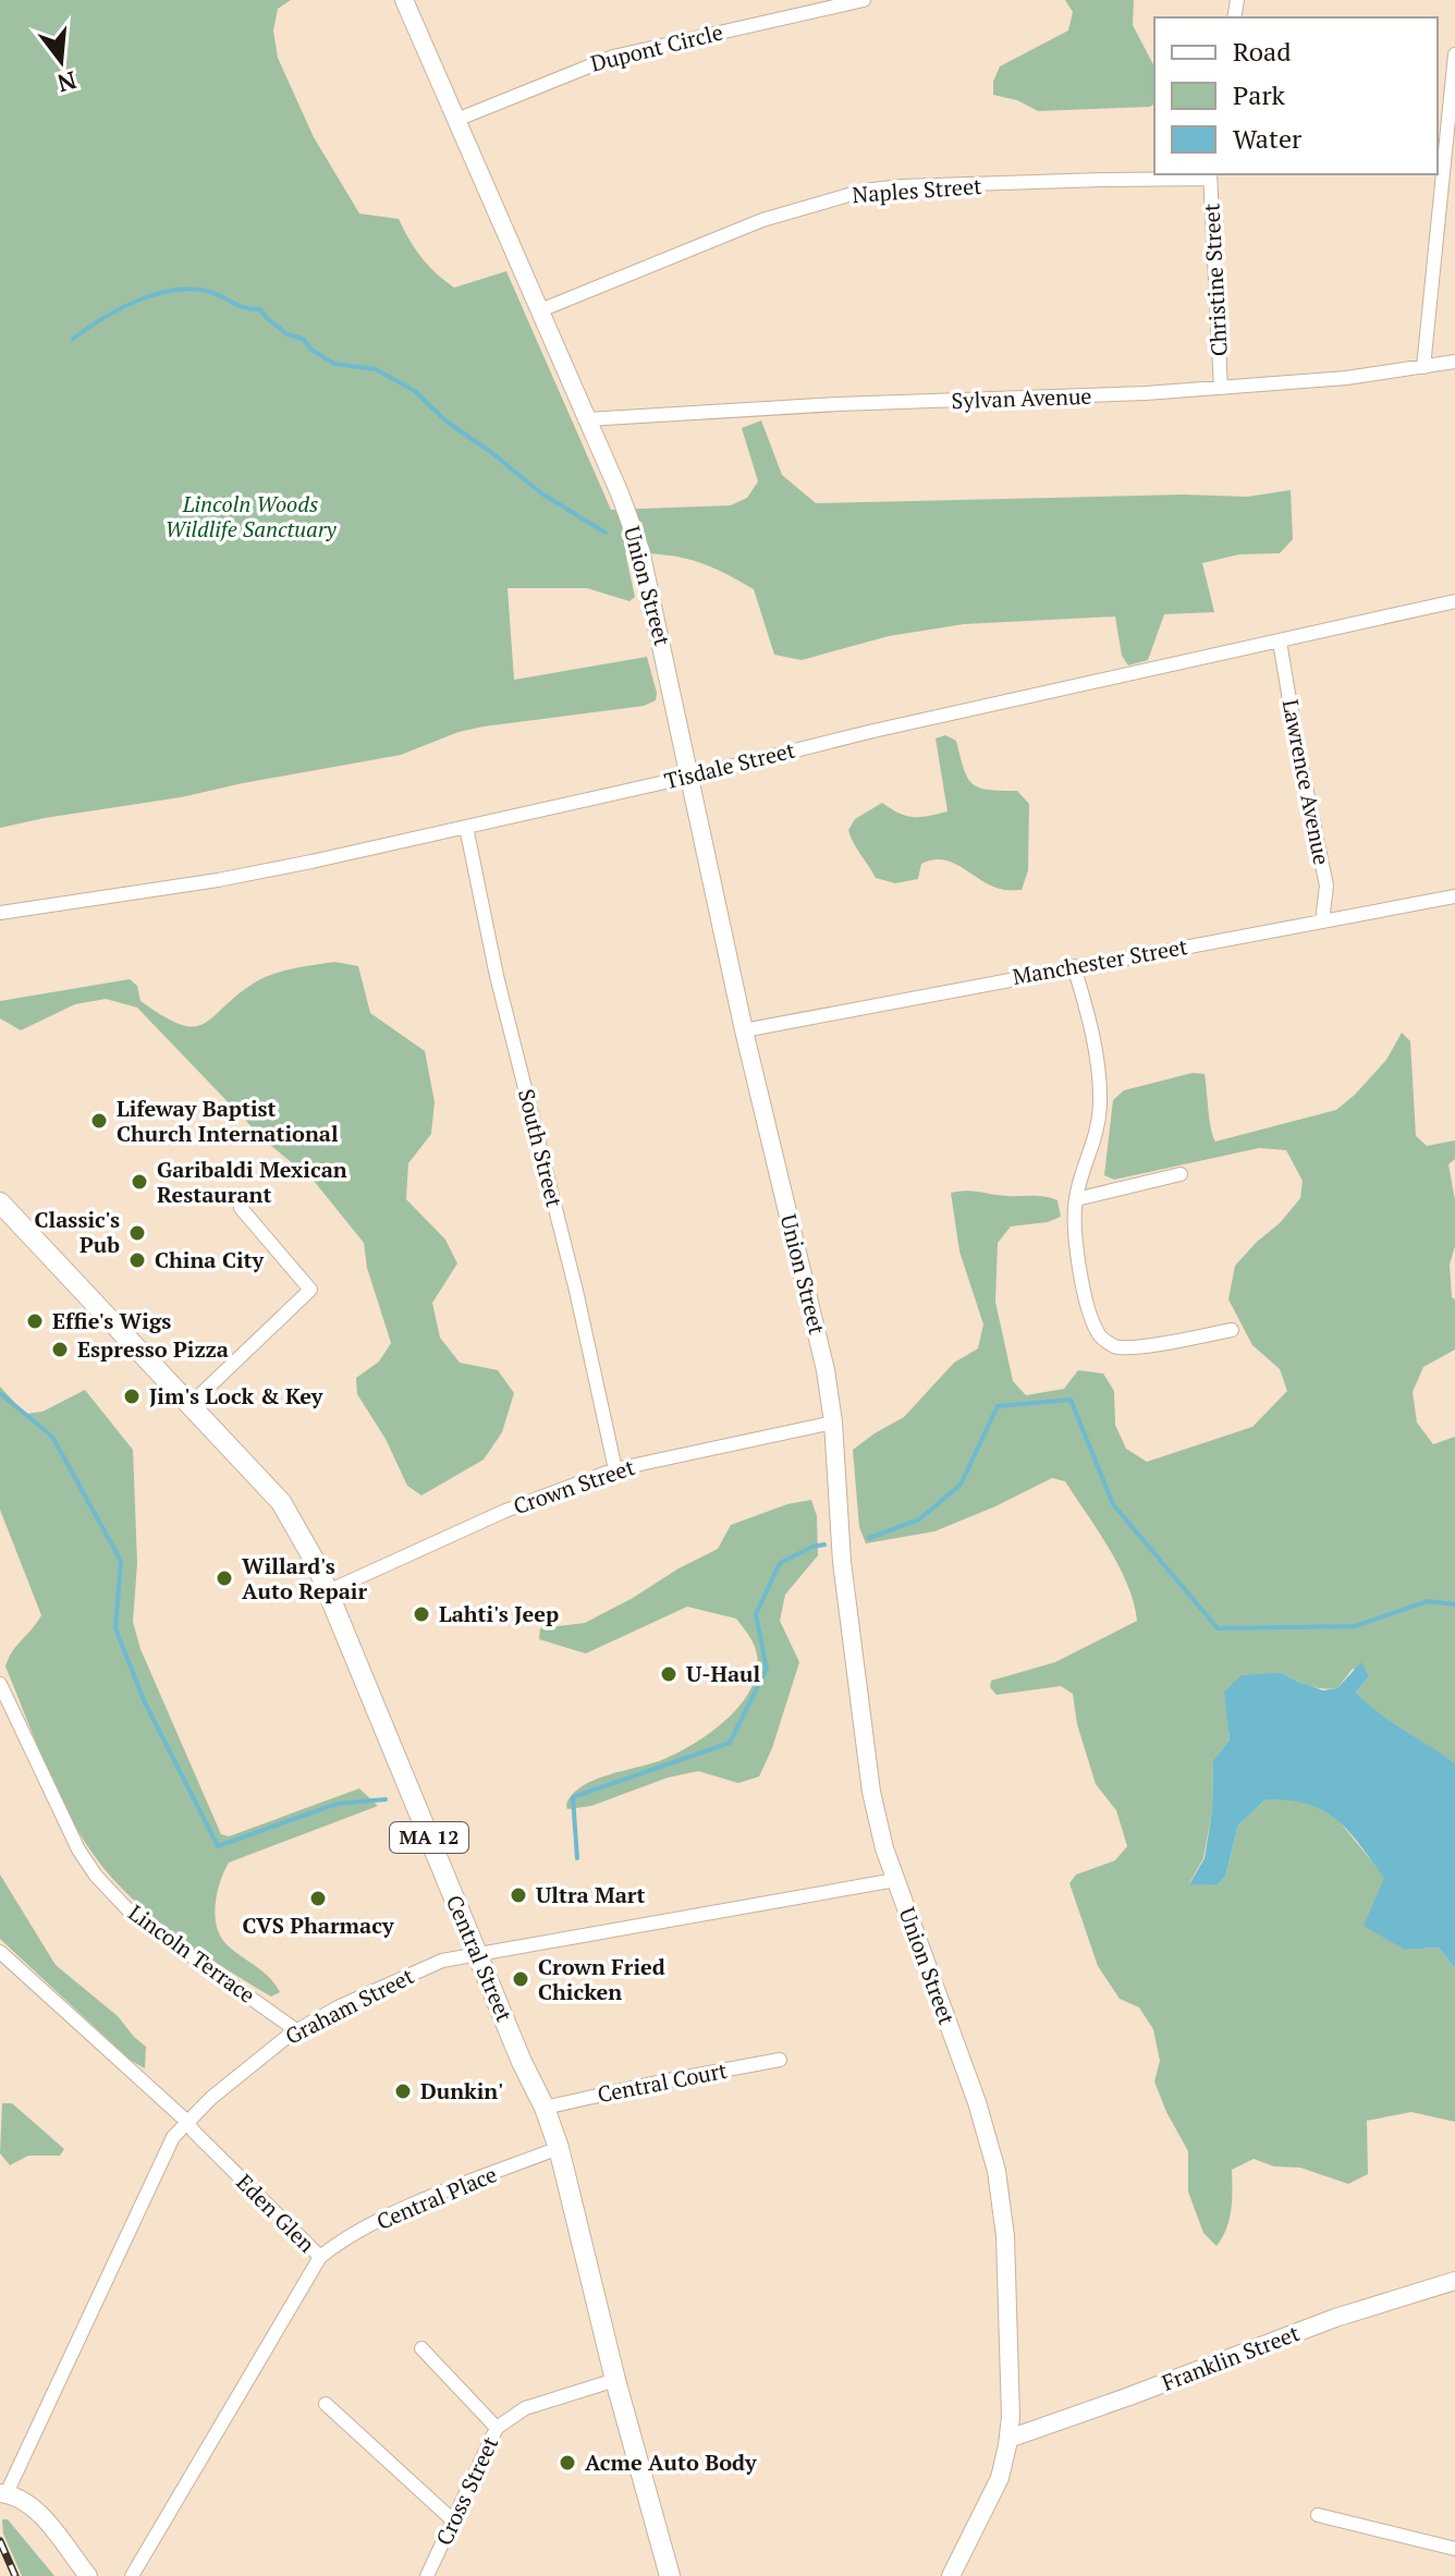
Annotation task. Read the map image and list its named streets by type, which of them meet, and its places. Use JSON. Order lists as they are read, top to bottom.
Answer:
{
  "streets": {
    "main road": [
      "Union Street",
      "MA 12",
      "Central Street",
      "Franklin Street"
    ],
    "street": [
      "Dupont Circle",
      "Naples Street",
      "Christine Street",
      "Sylvan Avenue",
      "Tisdale Street",
      "Lawrence Avenue",
      "Manchester Street",
      "South Street",
      "Crown Street",
      "Lincoln Terrace",
      "Graham Street",
      "Central Court",
      "Central Place",
      "Eden Glen",
      "Cross Street"
    ]
  },
  "crossings": [
    ["Dupont Circle", "Union Street"],
    ["Naples Street", "Christine Street"],
    ["Naples Street", "Union Street"],
    ["Christine Street", "Sylvan Avenue"],
    ["Sylvan Avenue", "Union Street"],
    ["Union Street", "Tisdale Street"],
    ["Union Street", "Manchester Street"],
    ["Union Street", "Crown Street"],
    ["Union Street", "Graham Street"],
    ["Union Street", "Franklin Street"],
    ["Tisdale Street", "Lawrence Avenue"],
    ["Tisdale Street", "South Street"],
    ["Lawrence Avenue", "Manchester Street"],
    ["South Street", "Crown Street"],
    ["Crown Street", "Central Street"],
    ["Lincoln Terrace", "Graham Street"],
    ["Central Street", "Graham Street"],
    ["Central Street", "Central Court"],
    ["Central Street", "Central Place"],
    ["Central Street", "Cross Street"],
    ["Graham Street", "Eden Glen"],
    ["Central Place", "Eden Glen"]
  ],
  "parks": ["Lincoln Woods Wildlife Sanctuary"],
  "places": [
    "Lifeway Baptist Church International",
    "Garibaldi Mexican Restaurant",
    "Classic's Pub",
    "China City",
    "Effie's Wigs",
    "Espresso Pizza",
    "Jim's Lock & Key",
    "Willard's Auto Repair",
    "Lahti's Jeep",
    "U-Haul",
    "Ultra Mart",
    "CVS Pharmacy",
    "Crown Fried Chicken",
    "Dunkin'",
    "Acme Auto Body"
  ],
  "legend": ["Road", "Park", "Water"],
  "north": "bottom"
}
